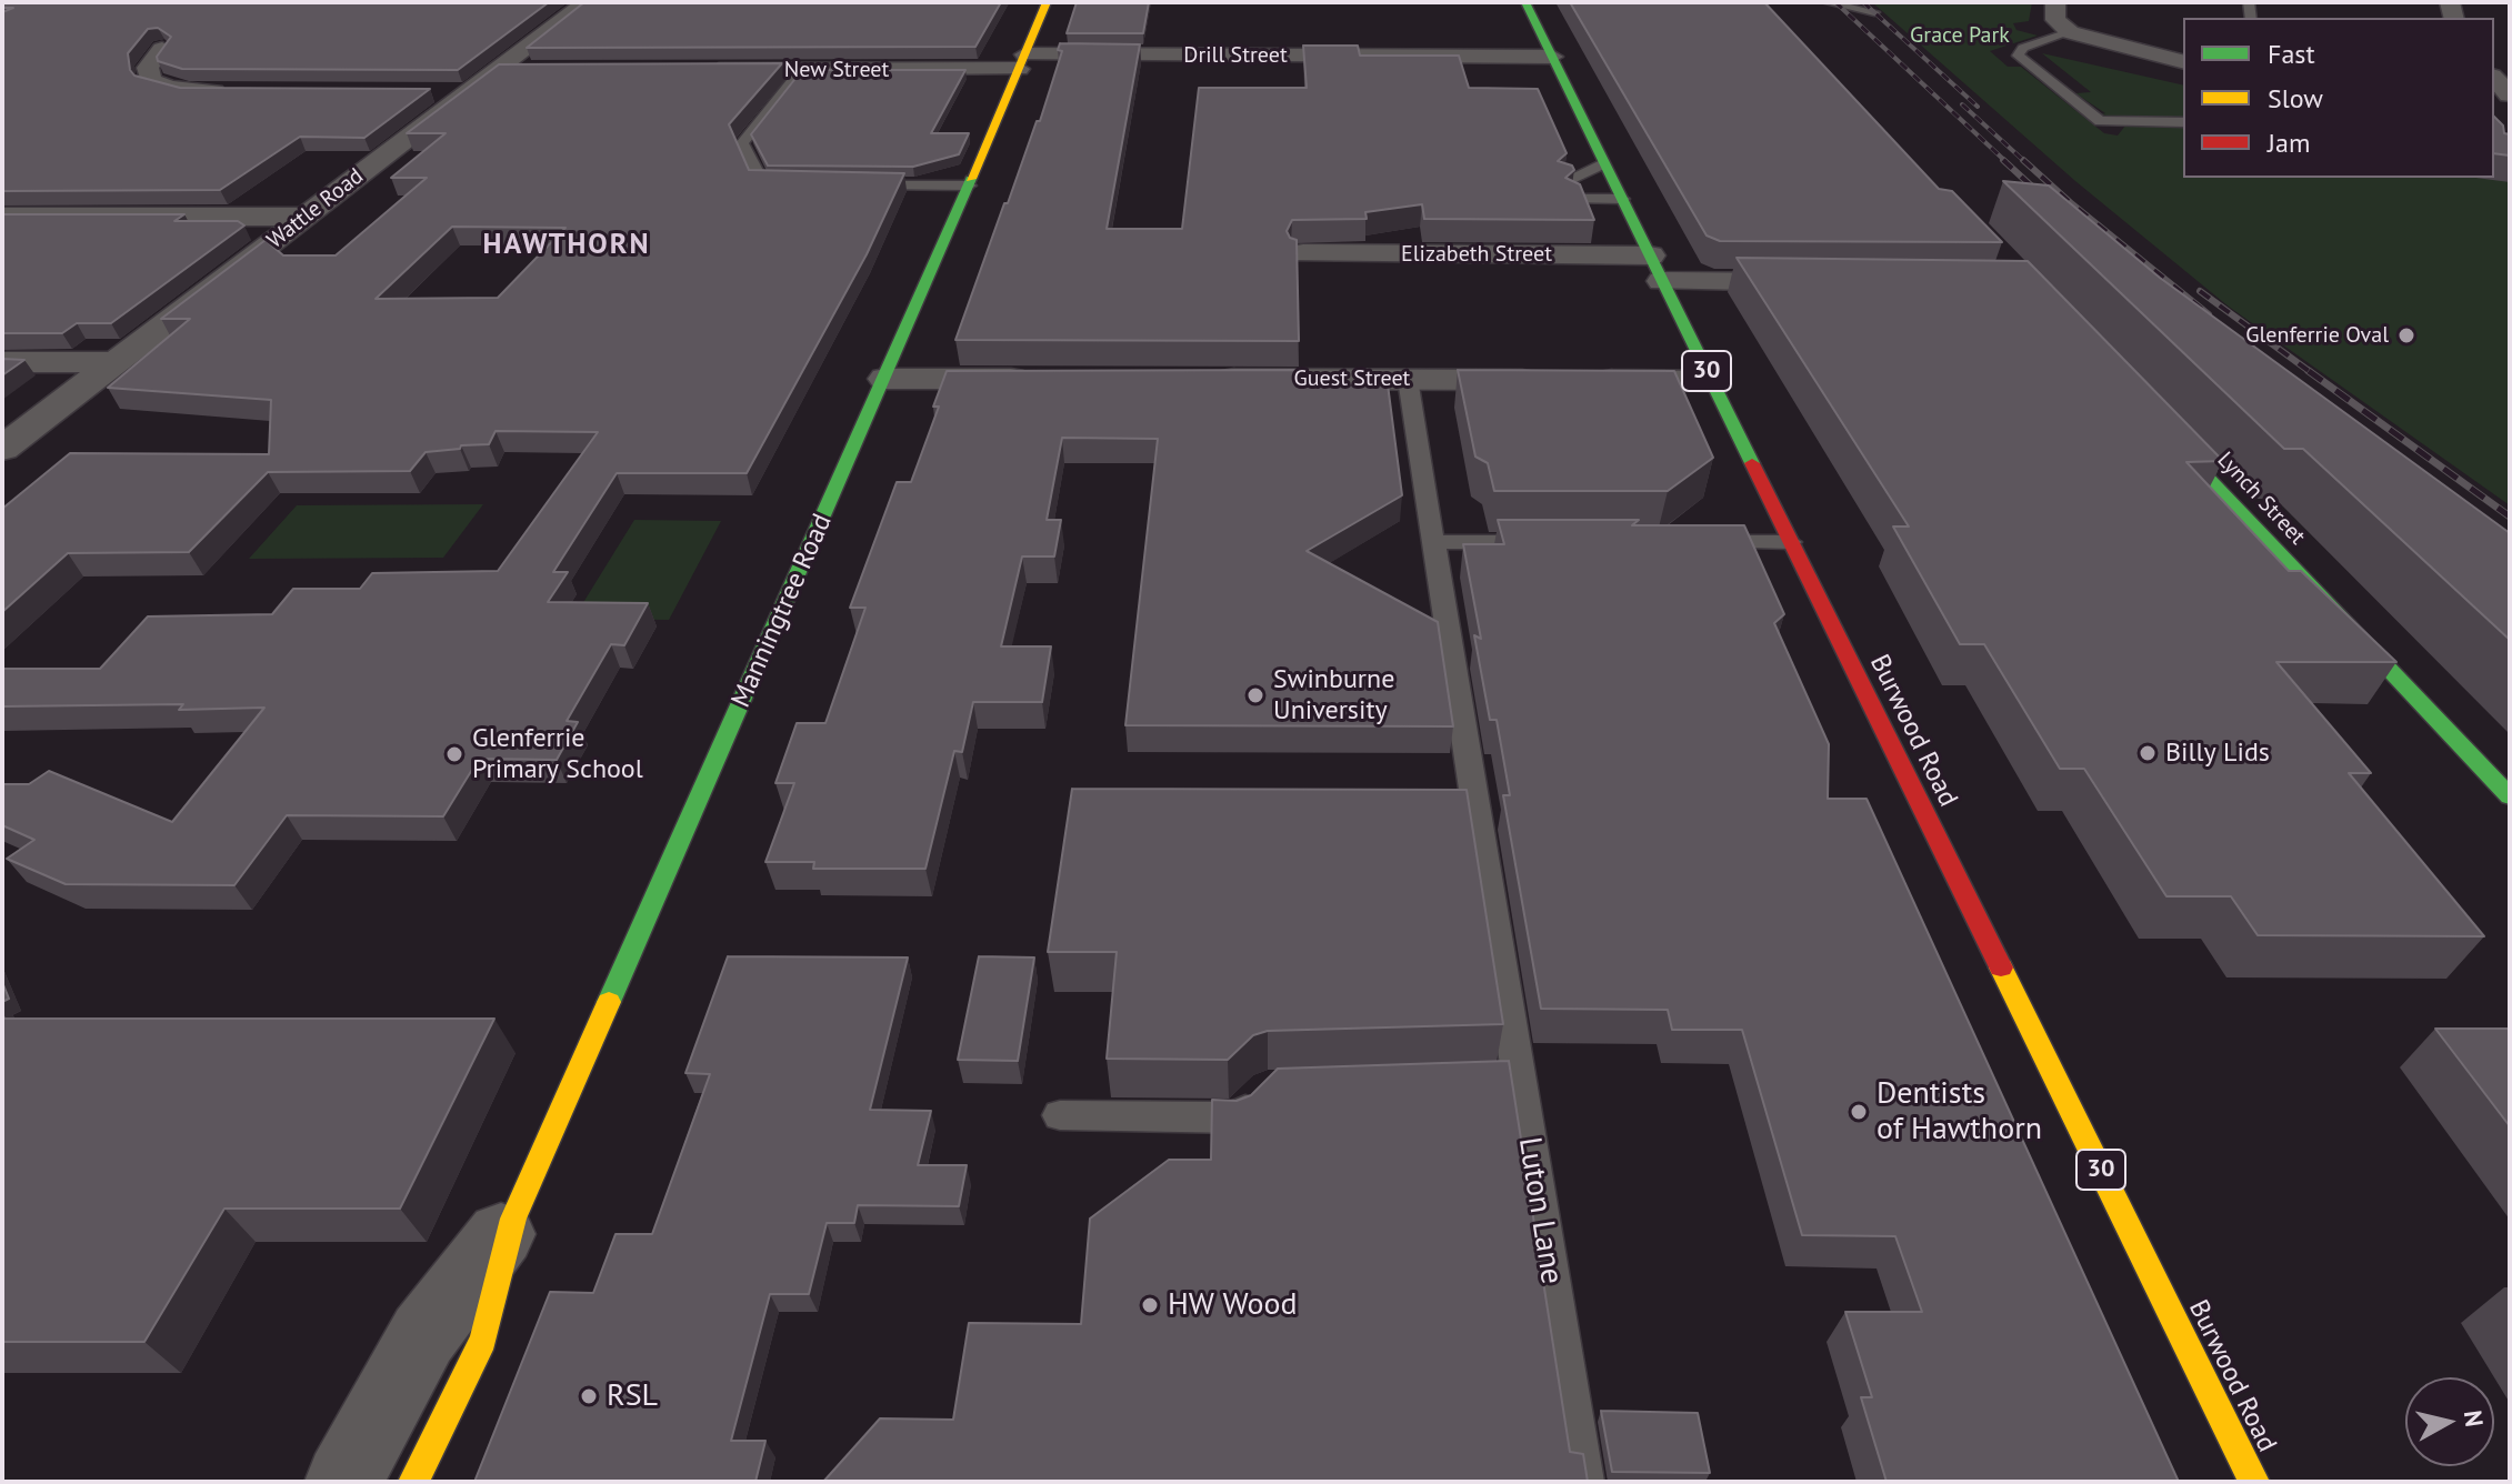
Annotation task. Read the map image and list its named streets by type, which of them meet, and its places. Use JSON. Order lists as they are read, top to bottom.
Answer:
{
  "streets": {
    "street": [
      "Drill Street",
      "New Street",
      "Wattle Road",
      "Elizabeth Street",
      "30",
      "Guest Street",
      "Lynch Street",
      "Manningtree Road",
      "Burwood Road"
    ],
    "lane": ["Luton Lane"]
  },
  "crossings": [
    ["Drill Street", "New Street"],
    ["Drill Street", "Manningtree Road"],
    ["Drill Street", "Burwood Road"],
    ["New Street", "Manningtree Road"],
    ["Elizabeth Street", "Burwood Road"],
    ["Guest Street", "Luton Lane"]
  ],
  "districts": ["HAWTHORN"],
  "parks": ["Grace Park"],
  "places": [
    "Glenferrie Oval",
    "Swinburne University",
    "Billy Lids",
    "Glenferrie Primary School",
    "Dentists of Hawthorn",
    "HW Wood",
    "RSL"
  ],
  "legend": ["Fast", "Slow", "Jam"],
  "north": "right"
}
